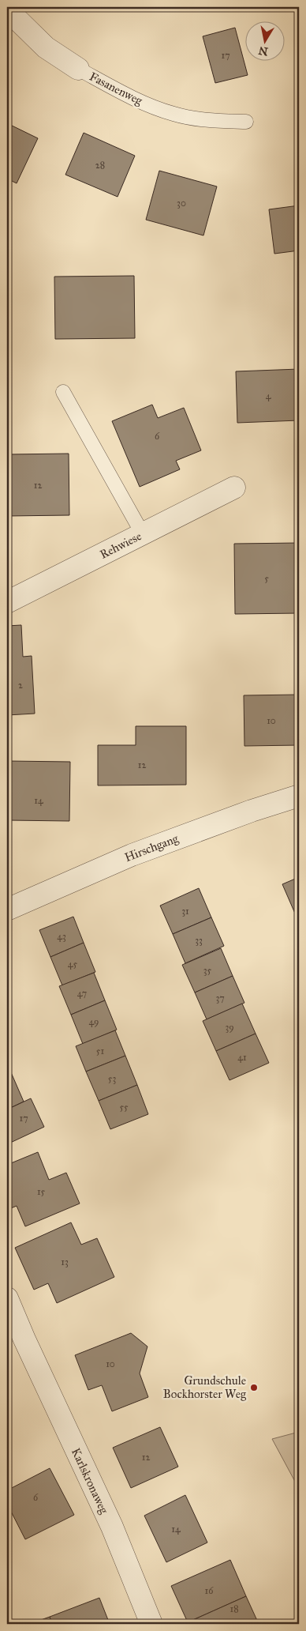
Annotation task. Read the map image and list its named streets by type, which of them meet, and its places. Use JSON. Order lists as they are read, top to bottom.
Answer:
{
  "streets": {
    "street": [
      "Fasanenweg",
      "Rehwiese",
      "Hirschgang",
      "Karlskronaweg"
    ]
  },
  "places": ["Grundschule Bockhorster Weg"],
  "house_numbers": [
    "17",
    "28",
    "30",
    "4",
    "6",
    "12",
    "5",
    "2",
    "10",
    "12",
    "14",
    "31",
    "43",
    "33",
    "45",
    "35",
    "47",
    "37",
    "49",
    "39",
    "51",
    "41",
    "53",
    "55",
    "17",
    "15",
    "13",
    "10",
    "12",
    "6",
    "14",
    "16",
    "18"
  ],
  "north": "bottom"
}
